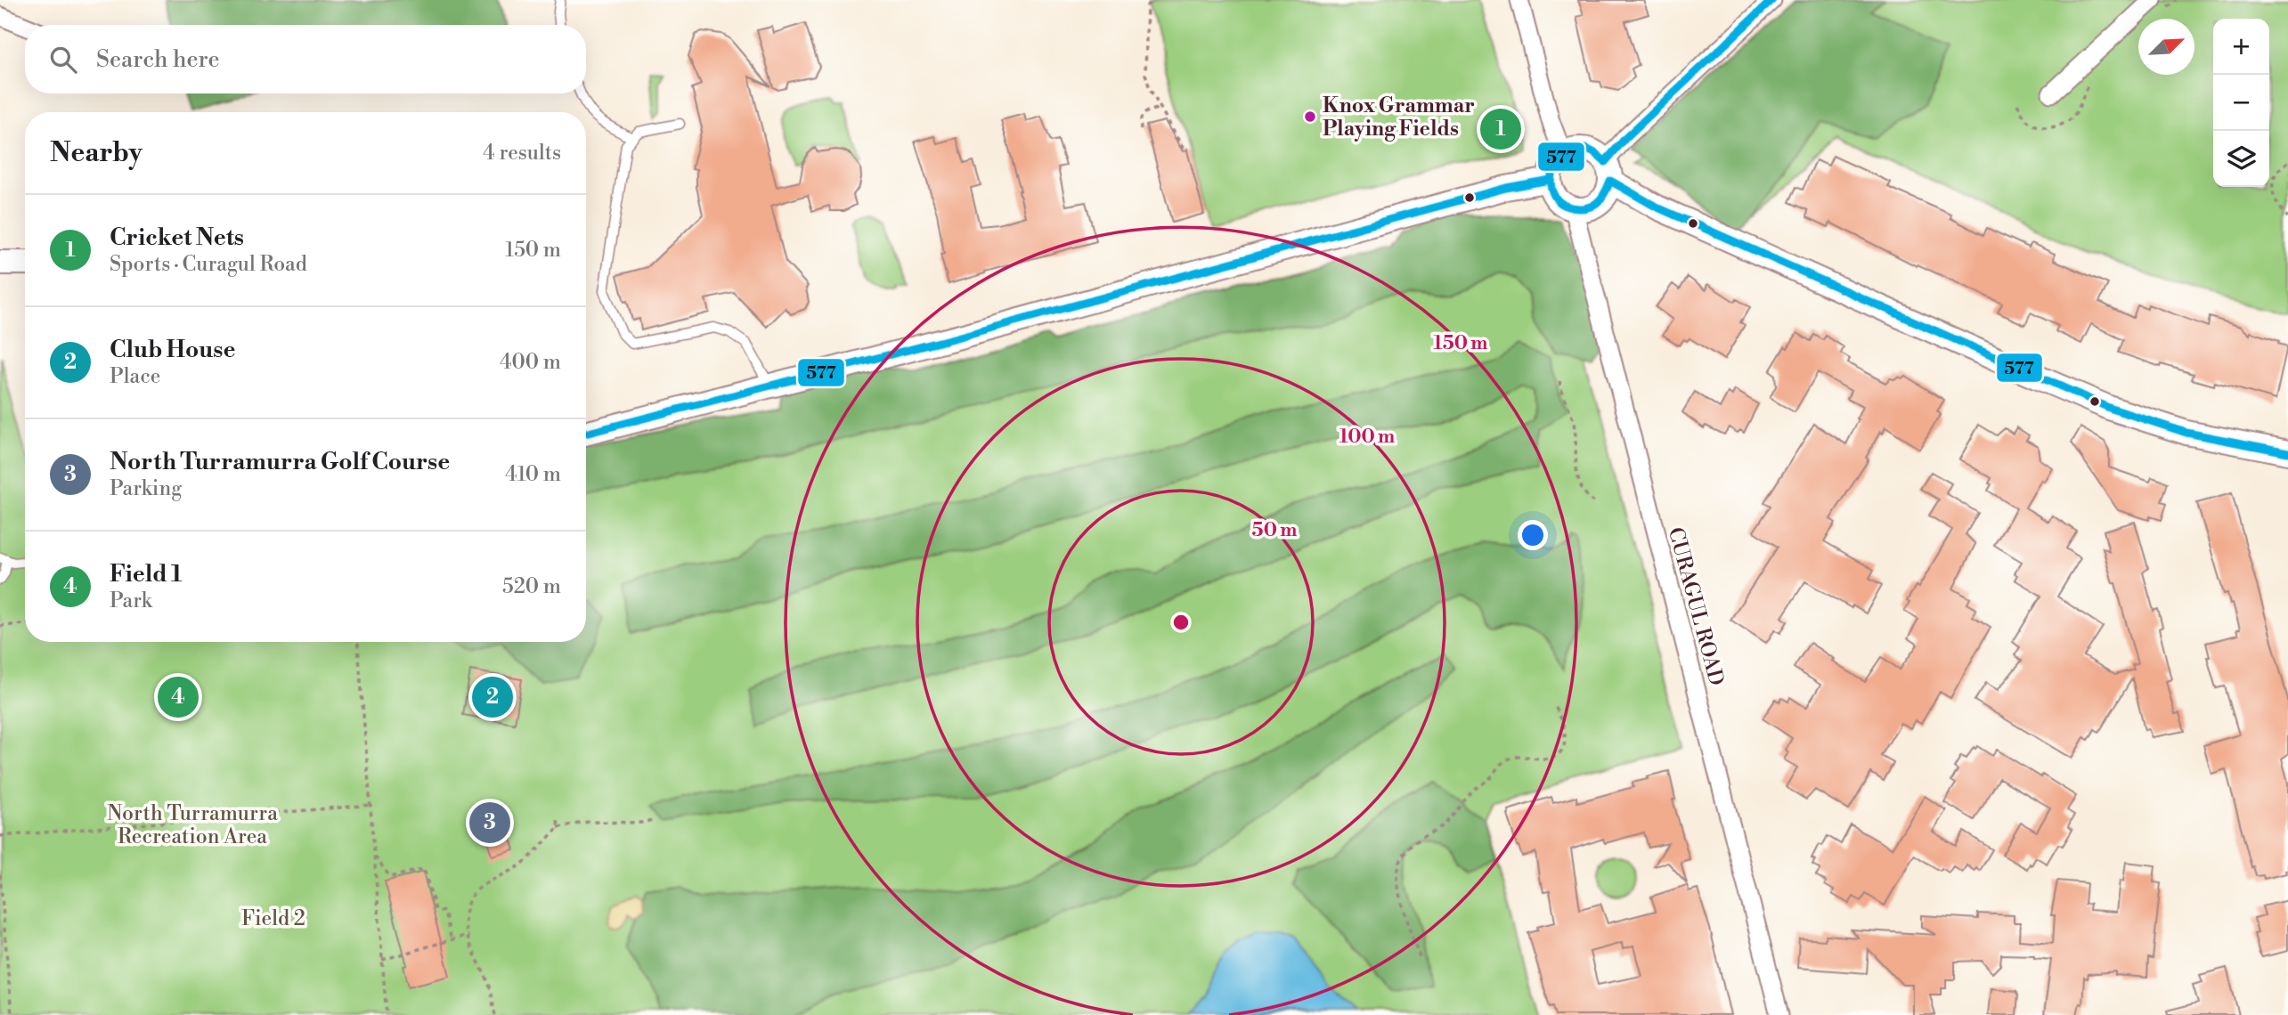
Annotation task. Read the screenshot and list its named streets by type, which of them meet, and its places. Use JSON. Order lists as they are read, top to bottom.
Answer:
{
  "streets": {
    "street": ["CURAGUL ROAD"]
  },
  "parks": ["North Turramurra Recreation Area", "Field 2"],
  "places": ["Knox Grammar Playing Fields"],
  "lines": ["transit line 577"],
  "north": "top right",
  "page": {
    "map_buttons": ["+", "−"],
    "search": "Search here",
    "pins": [
      "1",
      "2",
      "4",
      "3"
    ],
    "heading": ["Nearby", "4 results"],
    "list": [
      {
        "mark": "1",
        "name": "Cricket Nets",
        "note": "Sports · Curagul Road",
        "value": "150 m"
      },
      {
        "mark": "2",
        "name": "Club House",
        "note": "Place",
        "value": "400 m"
      },
      {
        "mark": "3",
        "name": "North Turramurra Golf Course",
        "note": "Parking",
        "value": "410 m"
      },
      {
        "mark": "4",
        "name": "Field 1",
        "note": "Park",
        "value": "520 m"
      }
    ]
  },
  "rings": ["150 m", "100 m", "50 m"]
}
